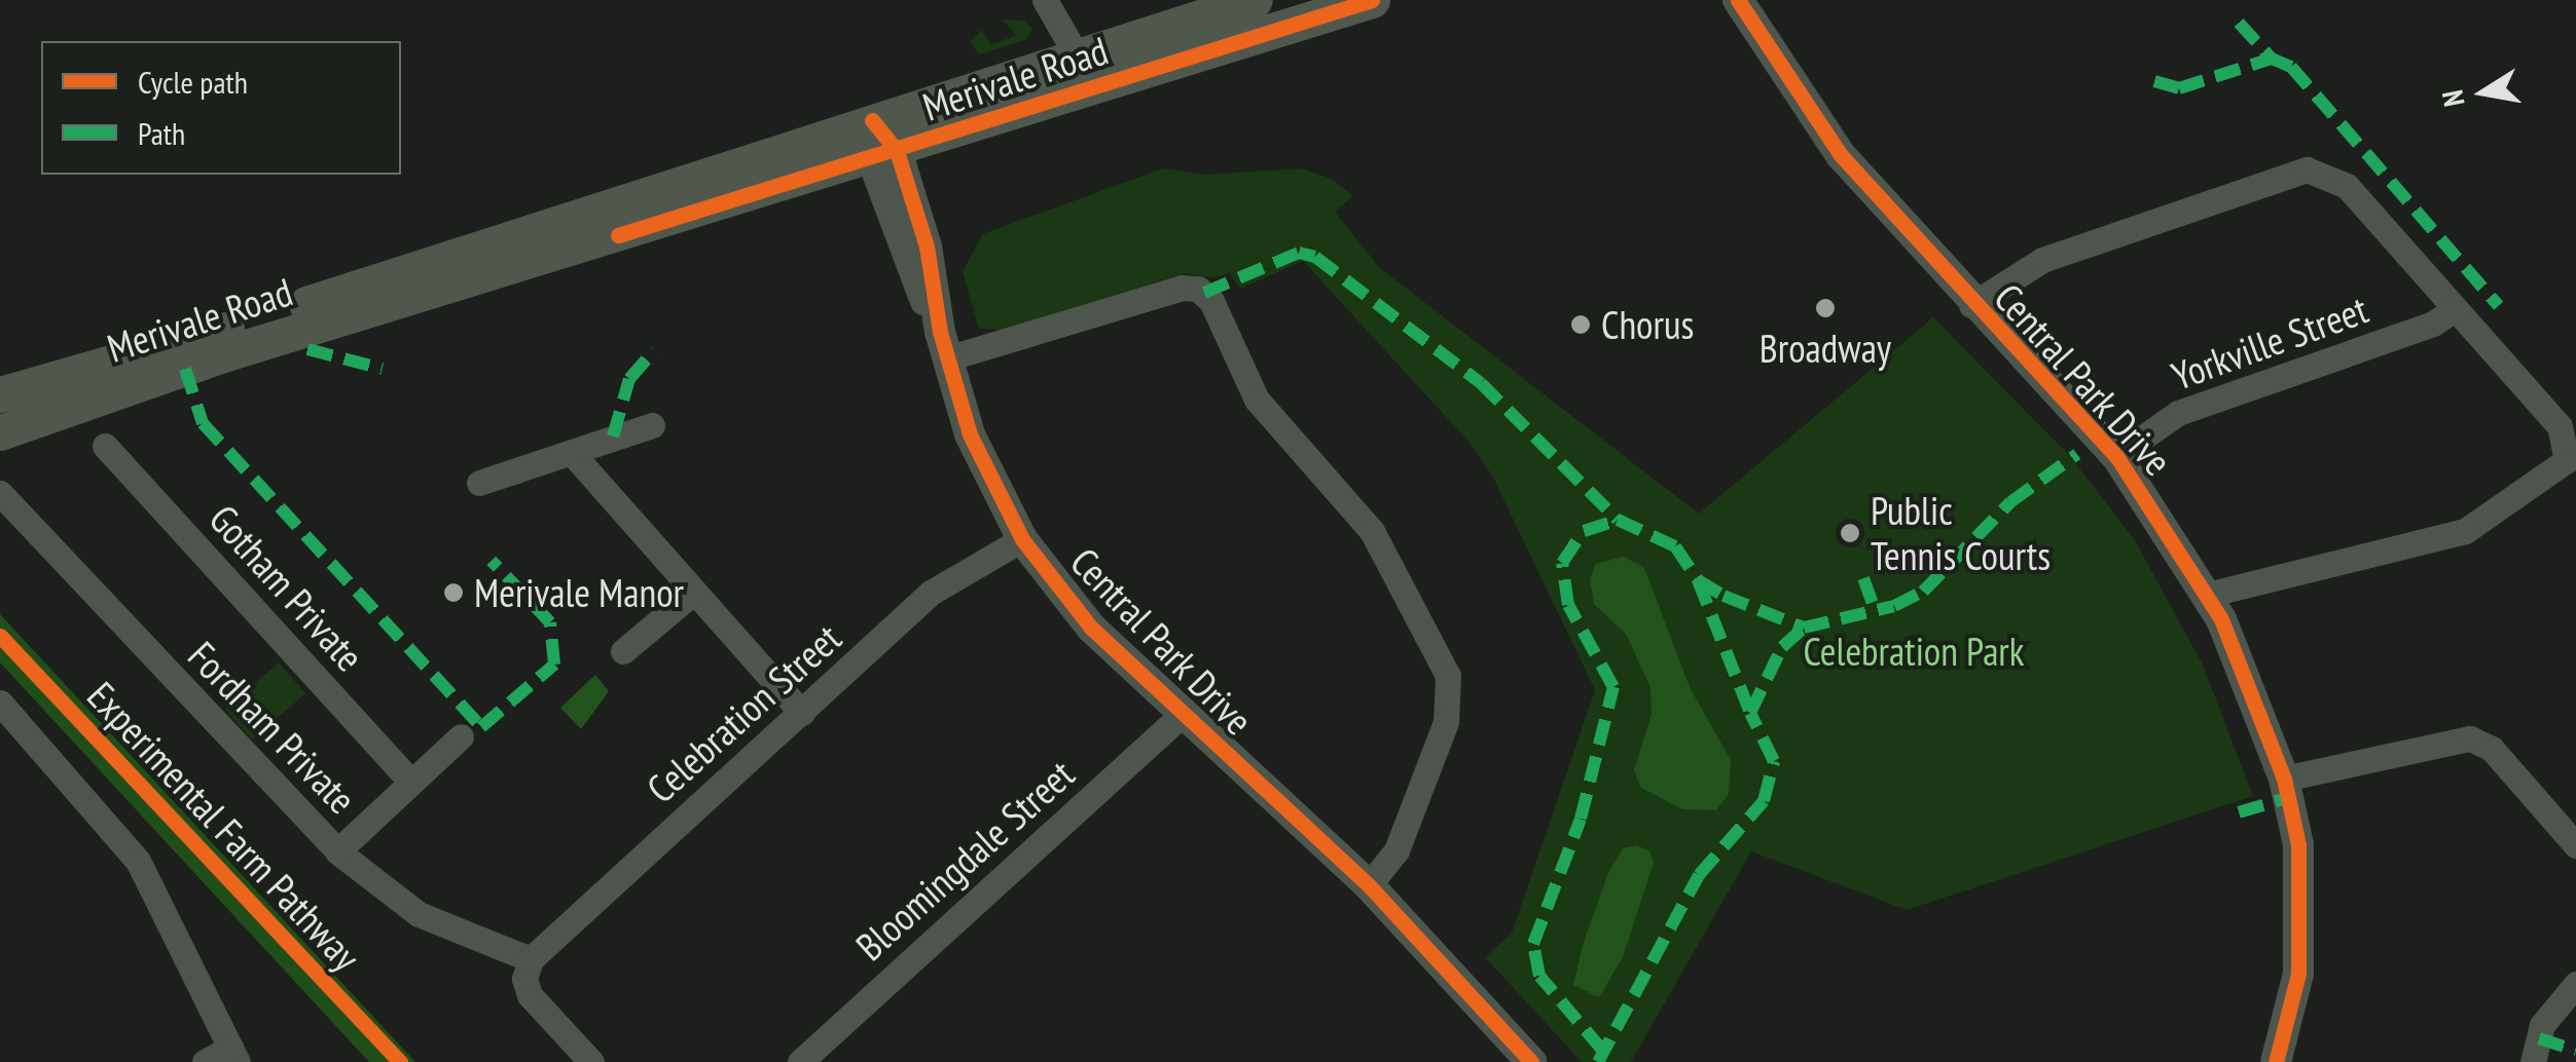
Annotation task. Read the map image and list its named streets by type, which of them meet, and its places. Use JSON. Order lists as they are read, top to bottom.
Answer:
{
  "streets": {
    "main road": ["Merivale Road"],
    "street": [
      "Yorkville Street",
      "Central Park Drive",
      "Gotham Private",
      "Celebration Street",
      "Fordham Private",
      "Bloomingdale Street"
    ],
    "cycle path": ["Experimental Farm Pathway"]
  },
  "crossings": [
    ["Merivale Road", "Central Park Drive"],
    ["Yorkville Street", "Central Park Drive"],
    ["Central Park Drive", "Celebration Street"],
    ["Central Park Drive", "Bloomingdale Street"],
    ["Celebration Street", "Fordham Private"]
  ],
  "parks": ["Celebration Park"],
  "places": [
    "Broadway",
    "Chorus",
    "Public Tennis Courts",
    "Merivale Manor"
  ],
  "legend": ["Cycle path", "Path"],
  "north": "left"
}
